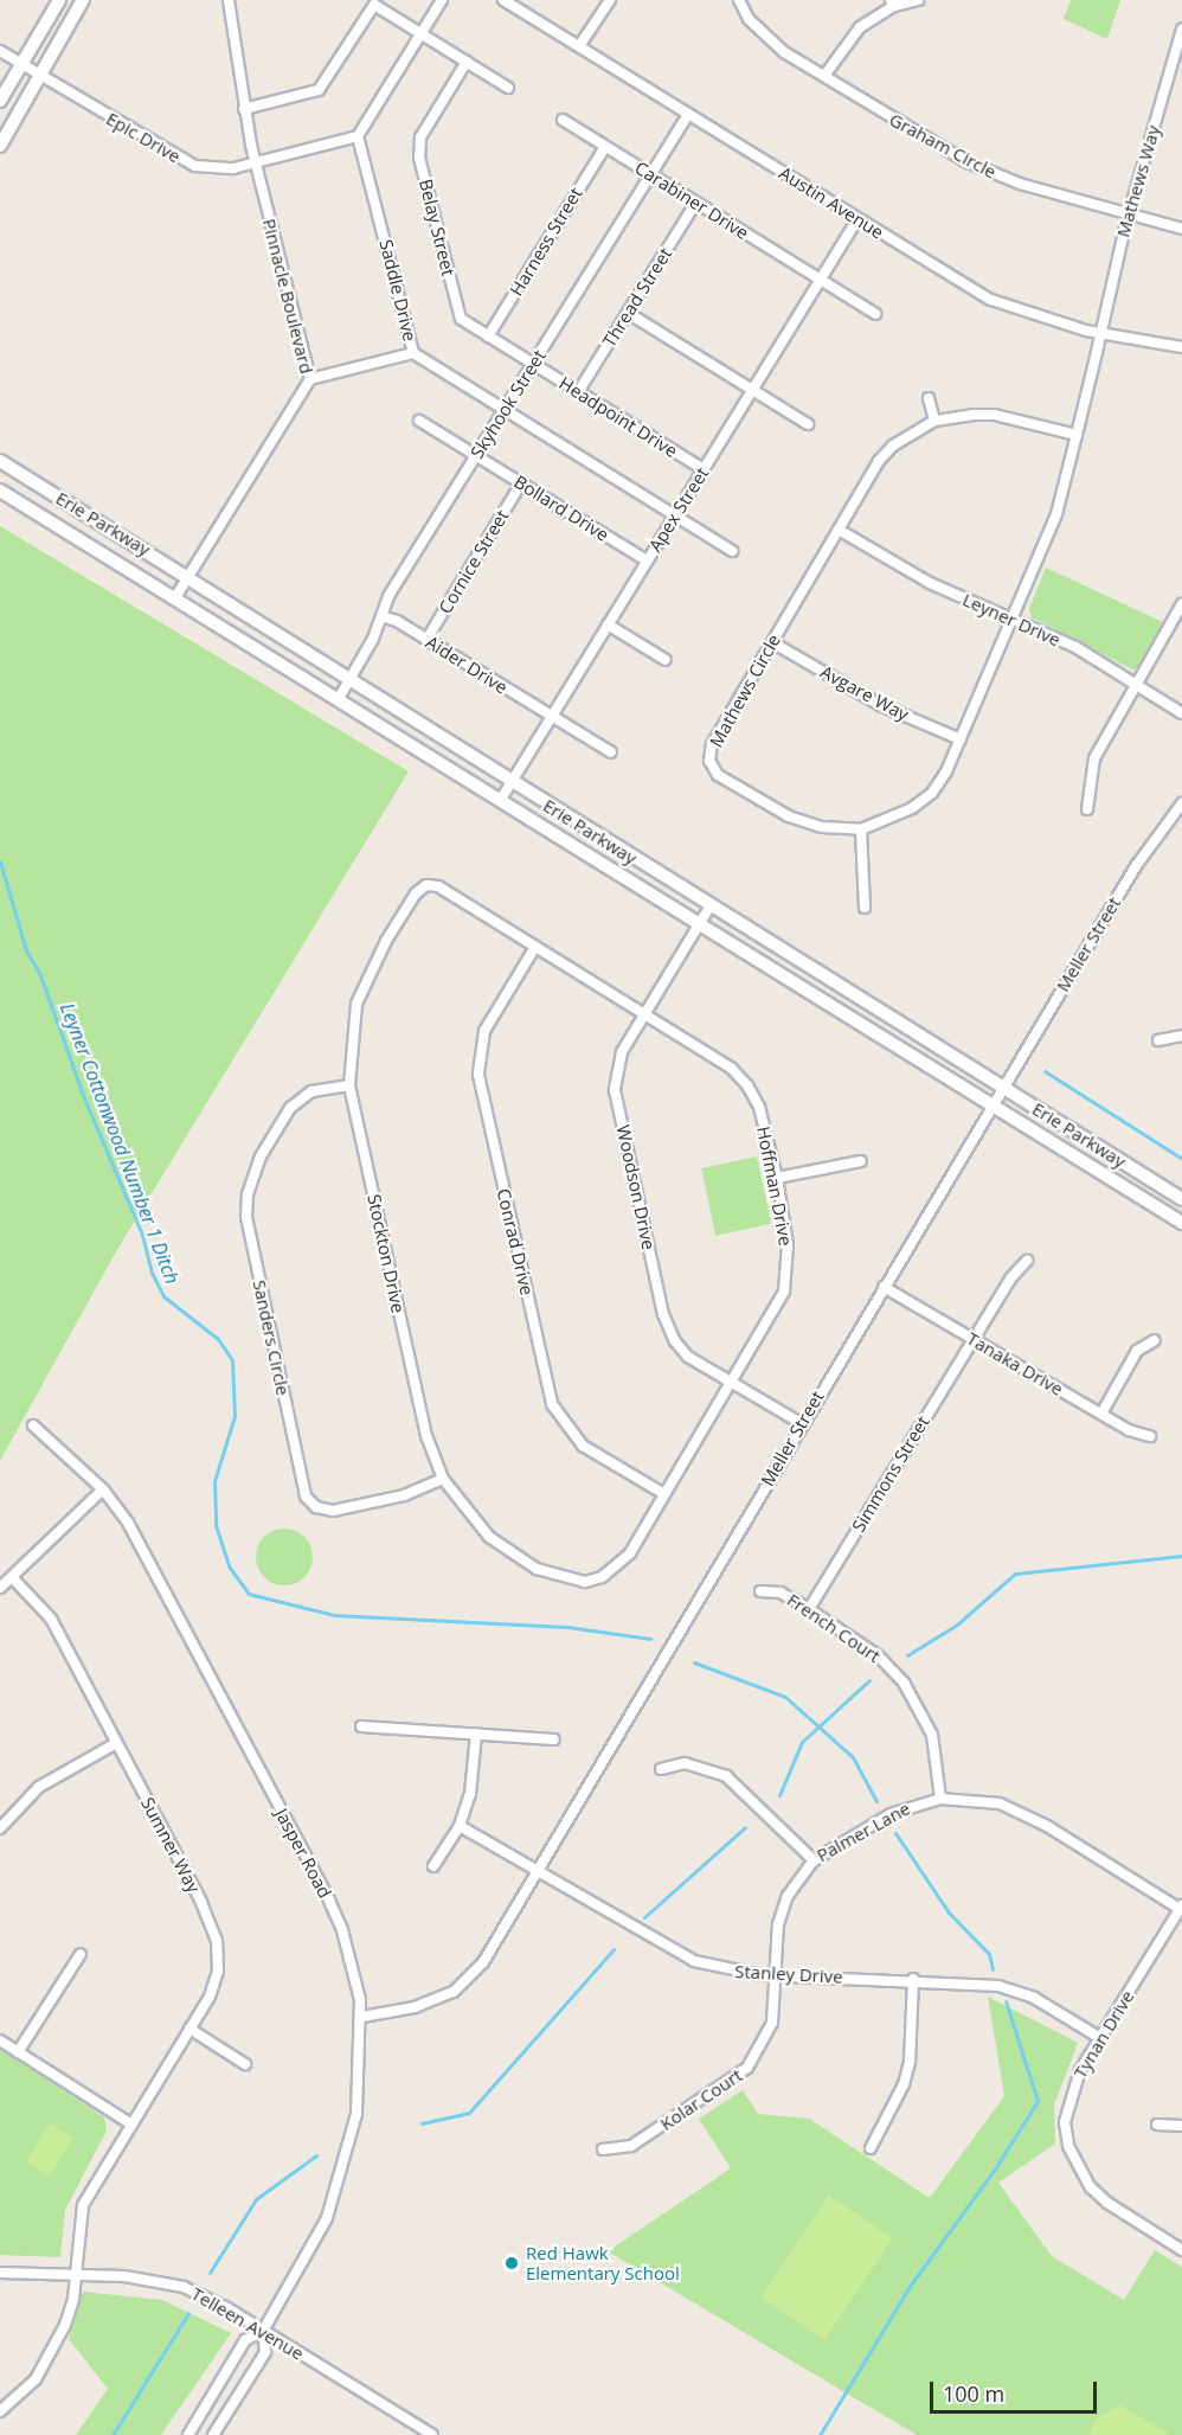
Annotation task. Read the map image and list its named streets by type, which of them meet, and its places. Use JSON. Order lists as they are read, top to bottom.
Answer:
{
  "streets": {
    "main road": ["Erie Parkway"],
    "street": [
      "Epic Drive",
      "Graham Circle",
      "Mathews Way",
      "Carabiner Drive",
      "Austin Avenue",
      "Belay Street",
      "Harness Street",
      "Saddle Drive",
      "Pinnacle Boulevard",
      "Thread Street",
      "Skyhook Street",
      "Headpoint Drive",
      "Bollard Drive",
      "Apex Street",
      "Cornice Street",
      "Leyner Drive",
      "Aider Drive",
      "Mathews Circle",
      "Avgare Way",
      "Meller Street",
      "Hoffman Drive",
      "Woodson Drive",
      "Conrad Drive",
      "Stockton Drive",
      "Sanders Circle",
      "Tanaka Drive",
      "Simmons Street",
      "French Court",
      "Palmer Lane",
      "Sumner Way",
      "Jasper Road",
      "Stanley Drive",
      "Tynan Drive",
      "Kolar Court",
      "Telleen Avenue"
    ]
  },
  "crossings": [
    ["Epic Drive", "Saddle Drive"],
    ["Epic Drive", "Pinnacle Boulevard"],
    ["Graham Circle", "Mathews Way"],
    ["Mathews Way", "Austin Avenue"],
    ["Mathews Way", "Mathews Circle"],
    ["Carabiner Drive", "Harness Street"],
    ["Carabiner Drive", "Thread Street"],
    ["Carabiner Drive", "Skyhook Street"],
    ["Carabiner Drive", "Apex Street"],
    ["Austin Avenue", "Skyhook Street"],
    ["Austin Avenue", "Apex Street"],
    ["Austin Avenue", "Mathews Circle"],
    ["Belay Street", "Harness Street"],
    ["Belay Street", "Skyhook Street"],
    ["Belay Street", "Headpoint Drive"],
    ["Saddle Drive", "Skyhook Street"],
    ["Saddle Drive", "Apex Street"],
    ["Pinnacle Boulevard", "Erie Parkway"],
    ["Thread Street", "Headpoint Drive"],
    ["Skyhook Street", "Headpoint Drive"],
    ["Skyhook Street", "Bollard Drive"],
    ["Skyhook Street", "Erie Parkway"],
    ["Skyhook Street", "Aider Drive"],
    ["Headpoint Drive", "Apex Street"],
    ["Bollard Drive", "Apex Street"],
    ["Bollard Drive", "Cornice Street"],
    ["Apex Street", "Erie Parkway"],
    ["Apex Street", "Aider Drive"],
    ["Erie Parkway", "Meller Street"],
    ["Erie Parkway", "Woodson Drive"],
    ["Cornice Street", "Aider Drive"],
    ["Leyner Drive", "Mathews Circle"],
    ["Mathews Circle", "Avgare Way"],
    ["Meller Street", "Woodson Drive"],
    ["Meller Street", "Tanaka Drive"],
    ["Meller Street", "Jasper Road"],
    ["Meller Street", "Stanley Drive"],
    ["Hoffman Drive", "Woodson Drive"],
    ["Hoffman Drive", "Conrad Drive"],
    ["Hoffman Drive", "Stockton Drive"],
    ["Stockton Drive", "Sanders Circle"],
    ["Tanaka Drive", "Simmons Street"],
    ["Simmons Street", "French Court"],
    ["French Court", "Palmer Lane"],
    ["Palmer Lane", "Stanley Drive"],
    ["Palmer Lane", "Tynan Drive"],
    ["Palmer Lane", "Kolar Court"],
    ["Sumner Way", "Telleen Avenue"],
    ["Jasper Road", "Telleen Avenue"],
    ["Stanley Drive", "Tynan Drive"],
    ["Stanley Drive", "Kolar Court"]
  ],
  "water": ["Leyner Cottonwood Number 1 Ditch"],
  "places": ["Red Hawk Elementary School"],
  "scale_bar": "100 m"
}
